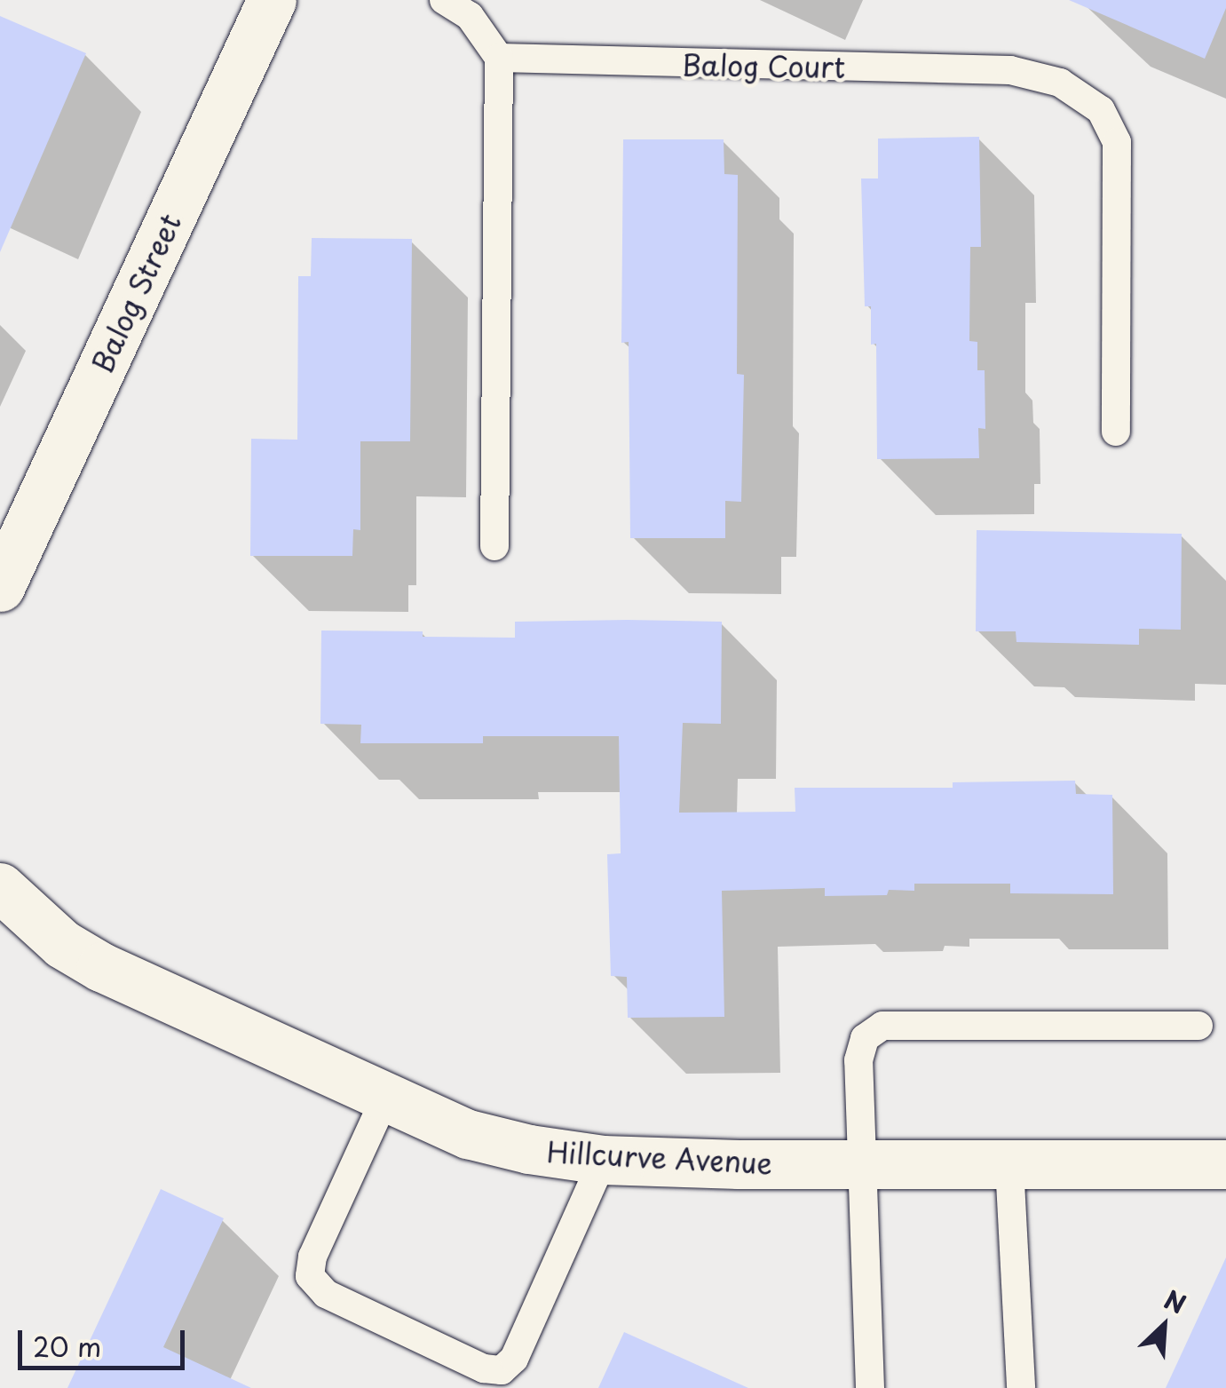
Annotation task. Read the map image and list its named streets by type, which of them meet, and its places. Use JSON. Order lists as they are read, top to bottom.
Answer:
{
  "streets": {
    "street": ["Balog Street", "Hillcurve Avenue"],
    "lane": ["Balog Court"]
  },
  "scale_bar": "20 m",
  "north": "top right"
}
